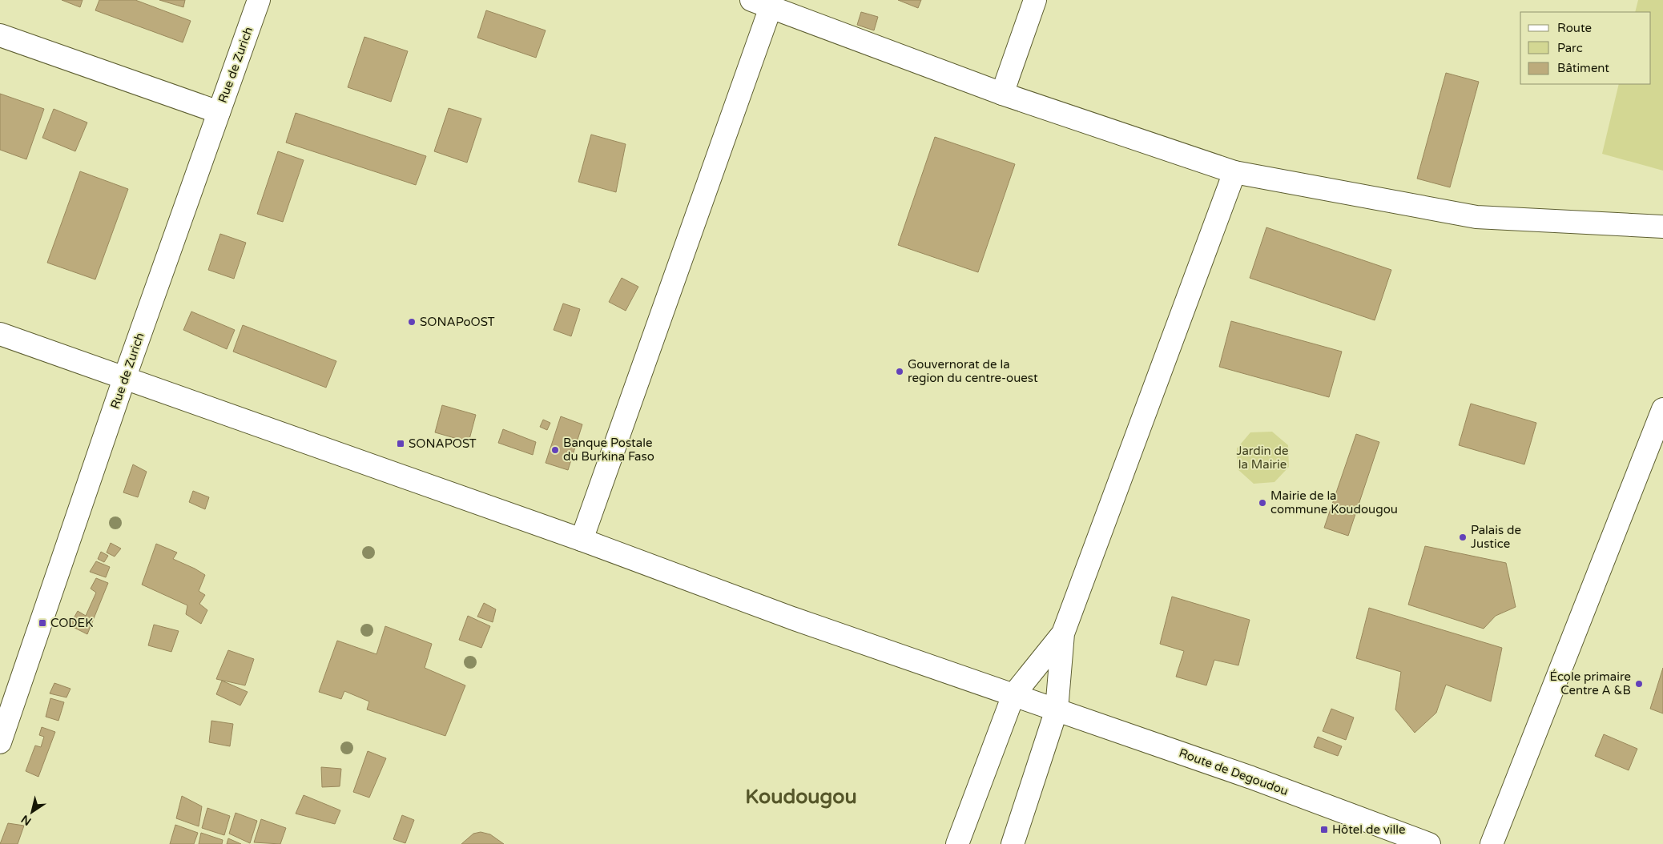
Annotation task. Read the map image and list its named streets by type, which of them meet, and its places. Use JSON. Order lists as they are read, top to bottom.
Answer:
{
  "streets": {
    "main road": ["Rue de Zurich", "Route de Degoudou"]
  },
  "crossings": [
    ["Rue de Zurich", "Route de Degoudou"]
  ],
  "districts": ["Koudougou"],
  "parks": ["Jardin de la Mairie"],
  "places": {
    "other": [
      "SONAPoOST",
      "Gouvernorat de la region du centre-ouest",
      "Banque Postale du Burkina Faso",
      "Mairie de la commune Koudougou",
      "Palais de Justice",
      "École primaire Centre A &B"
    ],
    "transit": ["SONAPOST", "CODEK", "Hôtel de ville"]
  },
  "legend": ["Route", "Parc", "Bâtiment"],
  "north": "bottom left"
}
